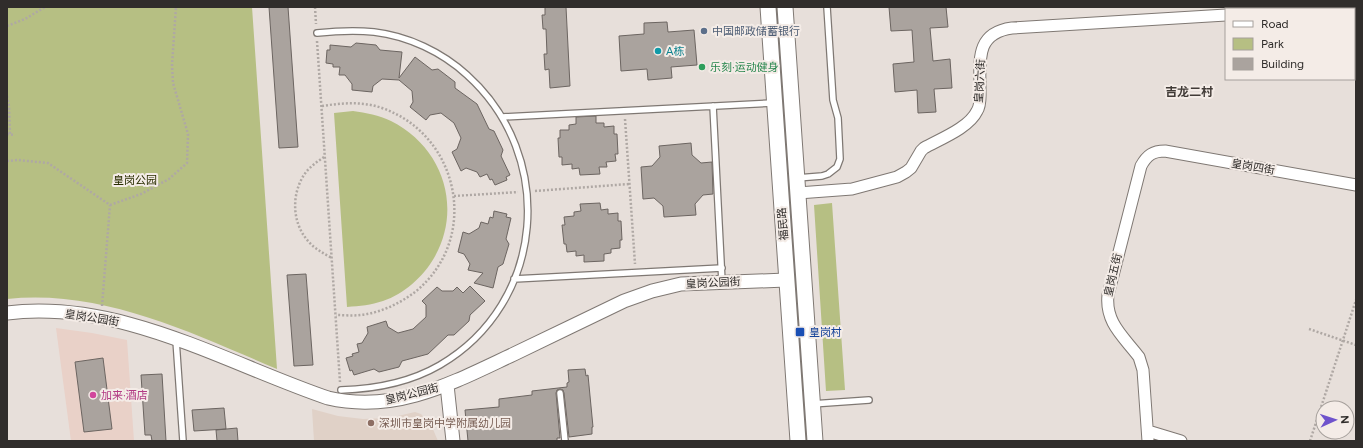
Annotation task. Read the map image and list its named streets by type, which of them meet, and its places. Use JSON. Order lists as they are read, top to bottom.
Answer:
{
  "streets": {
    "main road": ["福民路"],
    "street": [
      "皇岗六街",
      "皇岗四街",
      "皇岗五街",
      "皇岗公园街"
    ]
  },
  "crossings": [
    ["皇岗六街", "福民路"],
    ["皇岗四街", "皇岗五街"],
    ["福民路", "皇岗公园街"]
  ],
  "districts": ["吉龙二村"],
  "parks": ["皇岗公园"],
  "places": {
    "other": [
      "中国邮政储蓄银行",
      "A栋",
      "乐刻·运动健身",
      "加来·酒店",
      "深圳市皇岗中学附属幼儿园"
    ],
    "transit": ["皇岗村"]
  },
  "legend": ["Road", "Park", "Building"],
  "north": "right"
}
